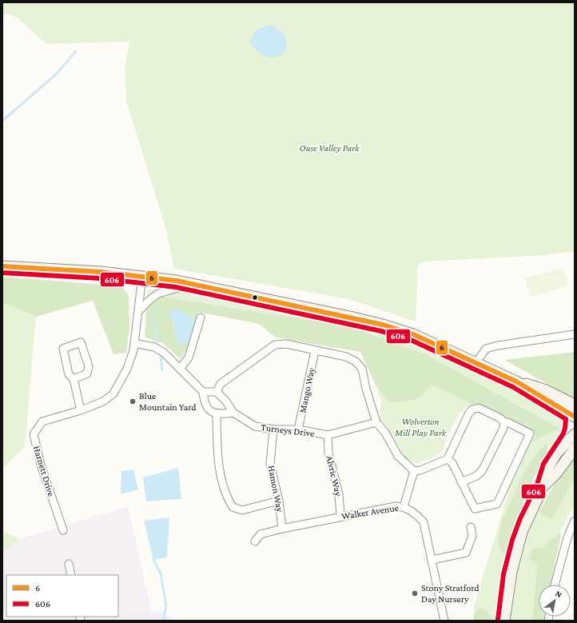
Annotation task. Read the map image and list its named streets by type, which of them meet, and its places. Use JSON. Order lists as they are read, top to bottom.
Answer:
{
  "streets": {
    "street": [
      "Mango Way",
      "Turneys Drive",
      "Harnett Drive",
      "Alvric Way",
      "Hamon Way",
      "Walker Avenue"
    ]
  },
  "crossings": [
    ["Mango Way", "Turneys Drive"],
    ["Turneys Drive", "Alvric Way"],
    ["Turneys Drive", "Hamon Way"],
    ["Alvric Way", "Walker Avenue"],
    ["Hamon Way", "Walker Avenue"]
  ],
  "parks": ["Ouse Valley Park", "Wolverton Mill Play Park"],
  "places": ["Blue Mountain Yard", "Stony Stratford Day Nursery"],
  "lines": ["transit line 6", "transit line 606"],
  "legend": ["6", "606"],
  "north": "top right"
}
